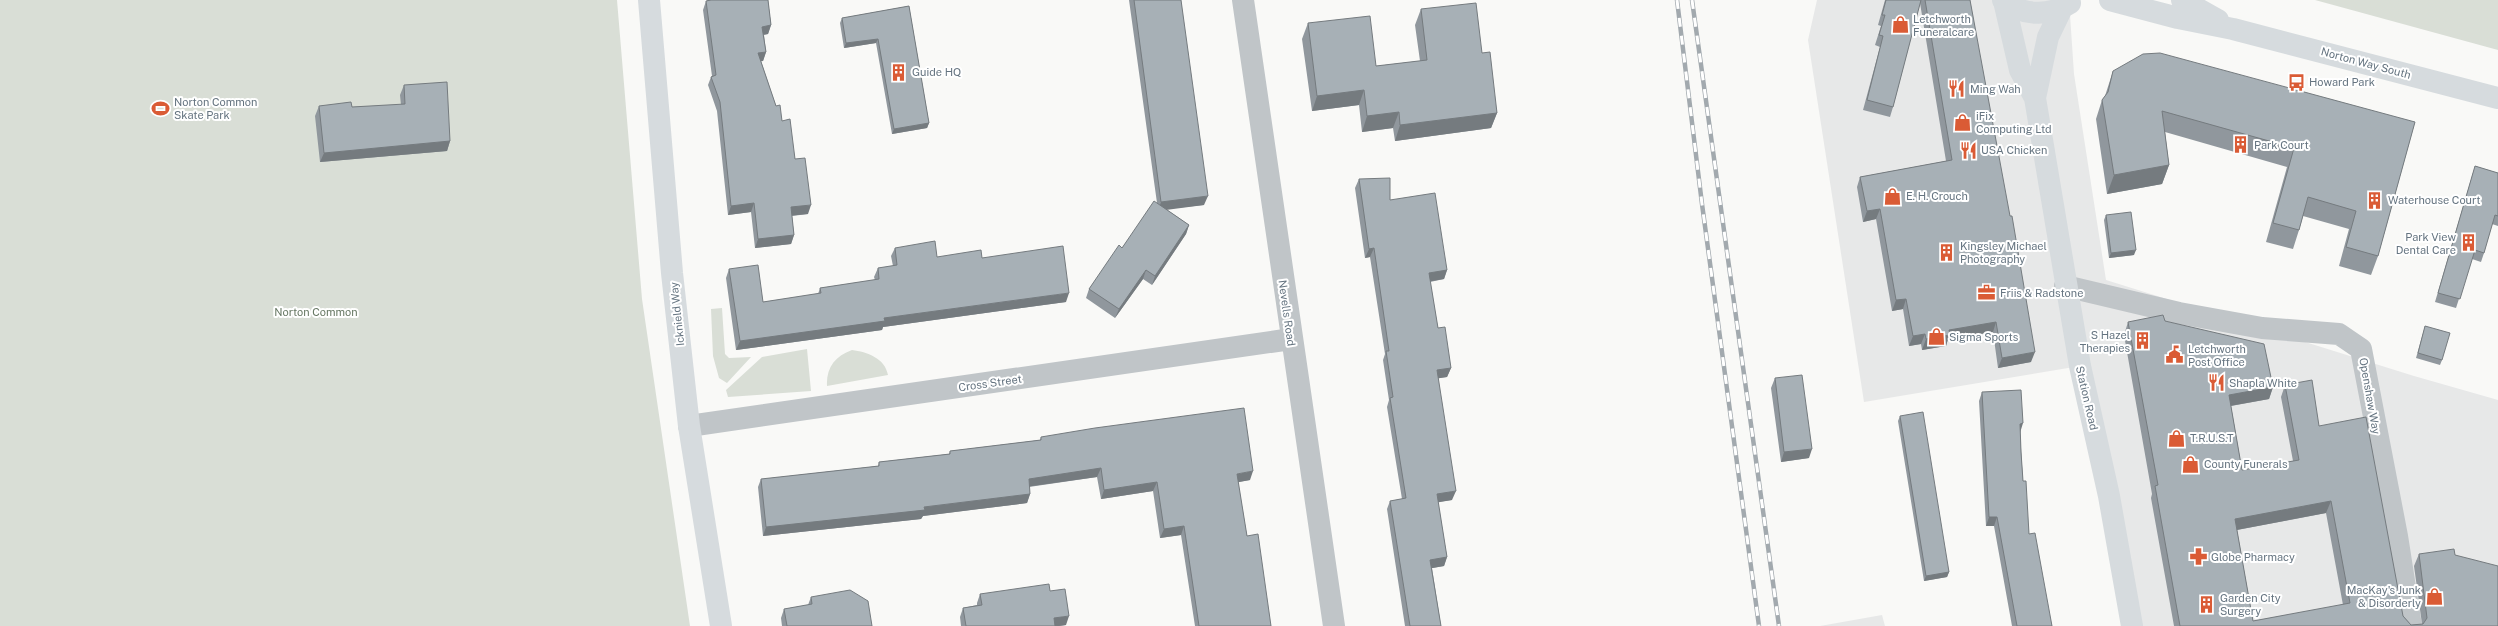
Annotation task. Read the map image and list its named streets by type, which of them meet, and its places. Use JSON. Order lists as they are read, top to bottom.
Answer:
{
  "streets": {
    "street": [
      "Norton Way South",
      "Nevells Road",
      "Icknield Way",
      "Cross Street",
      "Openshaw Way",
      "Station Road"
    ]
  },
  "crossings": [
    ["Nevells Road", "Cross Street"],
    ["Icknield Way", "Cross Street"],
    ["Openshaw Way", "Station Road"]
  ],
  "parks": ["Norton Common"],
  "places": {
    "shop": [
      "Letchworth Funeralcare",
      "iFix Computing Ltd",
      "E. H. Crouch",
      "Sigma Sports",
      "T.R.U.S.T",
      "County Funerals",
      "MacKay's Junk & Disorderly"
    ],
    "building": [
      "Guide HQ",
      "Park Court",
      "Waterhouse Court",
      "Park View Dental Care",
      "Kingsley Michael Photography",
      "S Hazel Therapies",
      "Garden City Surgery"
    ],
    "bus stop": ["Howard Park"],
    "restaurant": ["Ming Wah", "USA Chicken", "Shapla White"],
    "sports": ["Norton Common Skate Park"],
    "office": ["Friis & Radstone"],
    "public building": ["Letchworth Post Office"],
    "pharmacy": ["Globe Pharmacy"]
  }
}
